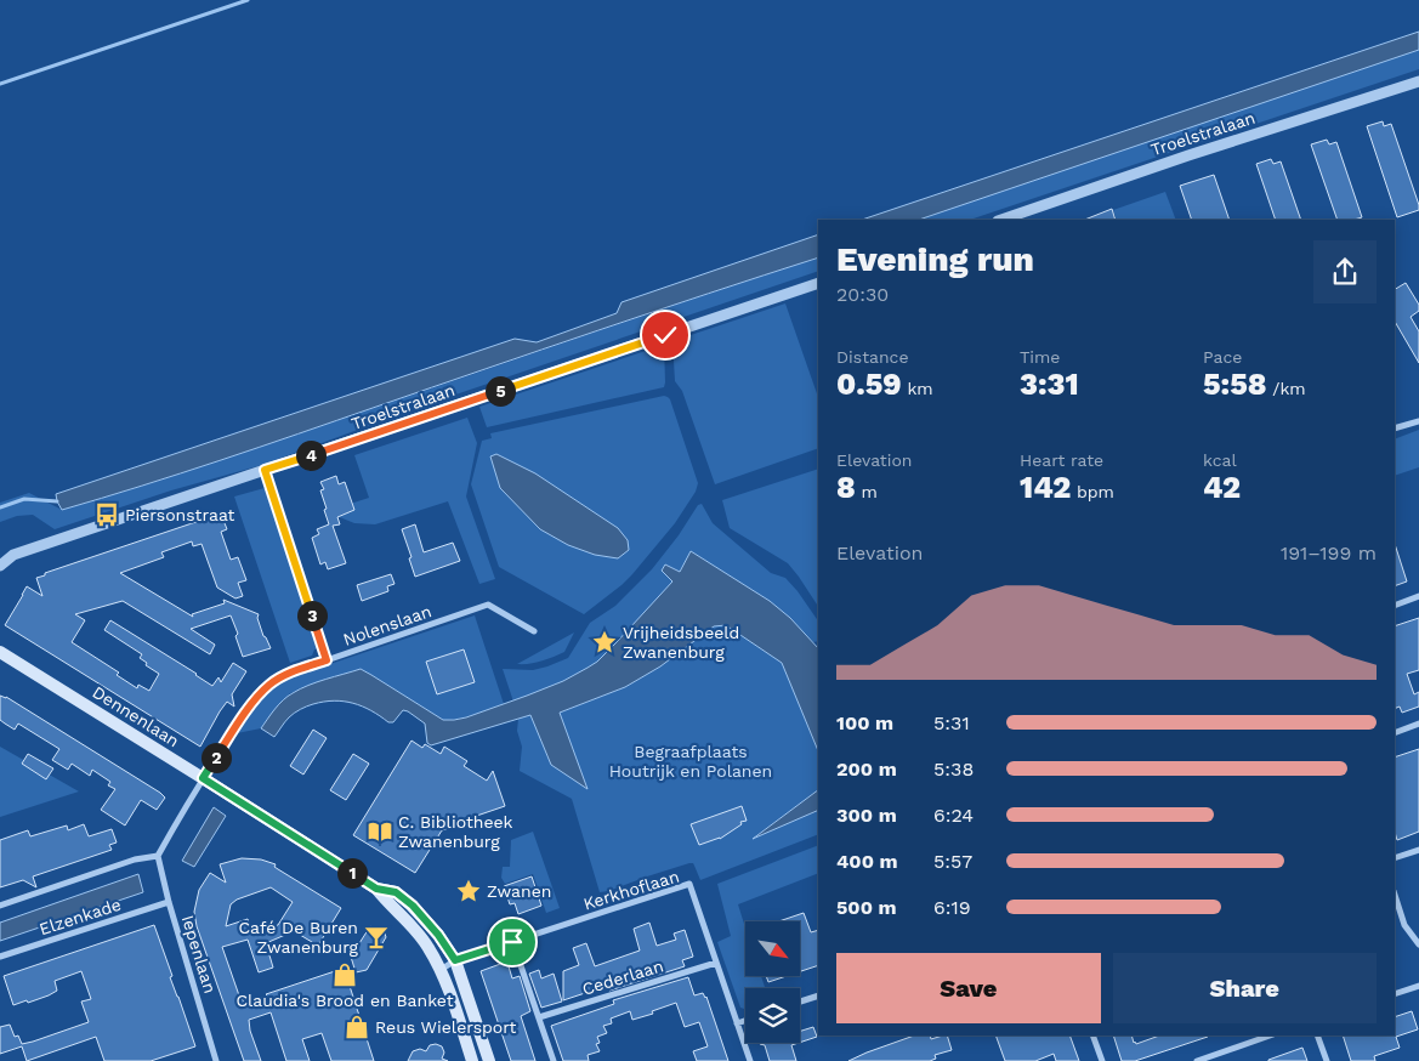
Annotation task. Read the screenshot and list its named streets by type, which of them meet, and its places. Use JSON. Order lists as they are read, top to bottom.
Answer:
{
  "streets": {
    "main road": ["Dennenlaan"],
    "street": [
      "Troelstralaan",
      "Nolenslaan",
      "Kerkhoflaan",
      "Elzenkade",
      "Iepenlaan",
      "Cederlaan"
    ]
  },
  "crossings": [
    ["Nolenslaan", "Dennenlaan"],
    ["Nolenslaan", "Iepenlaan"],
    ["Dennenlaan", "Kerkhoflaan"],
    ["Kerkhoflaan", "Cederlaan"],
    ["Elzenkade", "Iepenlaan"]
  ],
  "parks": ["Begraafplaats Houtrijk en Polanen"],
  "places": {
    "bus stop": ["Piersonstraat"],
    "place": ["Vrijheidsbeeld Zwanenburg", "Zwanen"],
    "library": ["C. Bibliotheek Zwanenburg"],
    "bar": ["Café De Buren Zwanenburg"],
    "shop": ["Claudia's Brood en Banket", "Reus Wielersport"]
  },
  "north": "bottom right",
  "page": {
    "heading": ["Evening run", "20:30"],
    "stats": [
      ["Distance", "0.59 km"],
      ["Time", "3:31"],
      ["Pace", "5:58 /km"],
      ["Elevation", "8 m"],
      ["Heart rate", "142 bpm"],
      ["kcal", "42"]
    ],
    "pins": [
      "5",
      "4",
      "3",
      "2",
      "1"
    ],
    "chart": ["Elevation", "191–199 m"],
    "list": [
      {
        "name": "100 m",
        "note": "5:31"
      },
      {
        "name": "200 m",
        "note": "5:38"
      },
      {
        "name": "300 m",
        "note": "6:24"
      },
      {
        "name": "400 m",
        "note": "5:57"
      },
      {
        "name": "500 m",
        "note": "6:19"
      }
    ],
    "buttons": ["Save", "Share"]
  }
}
